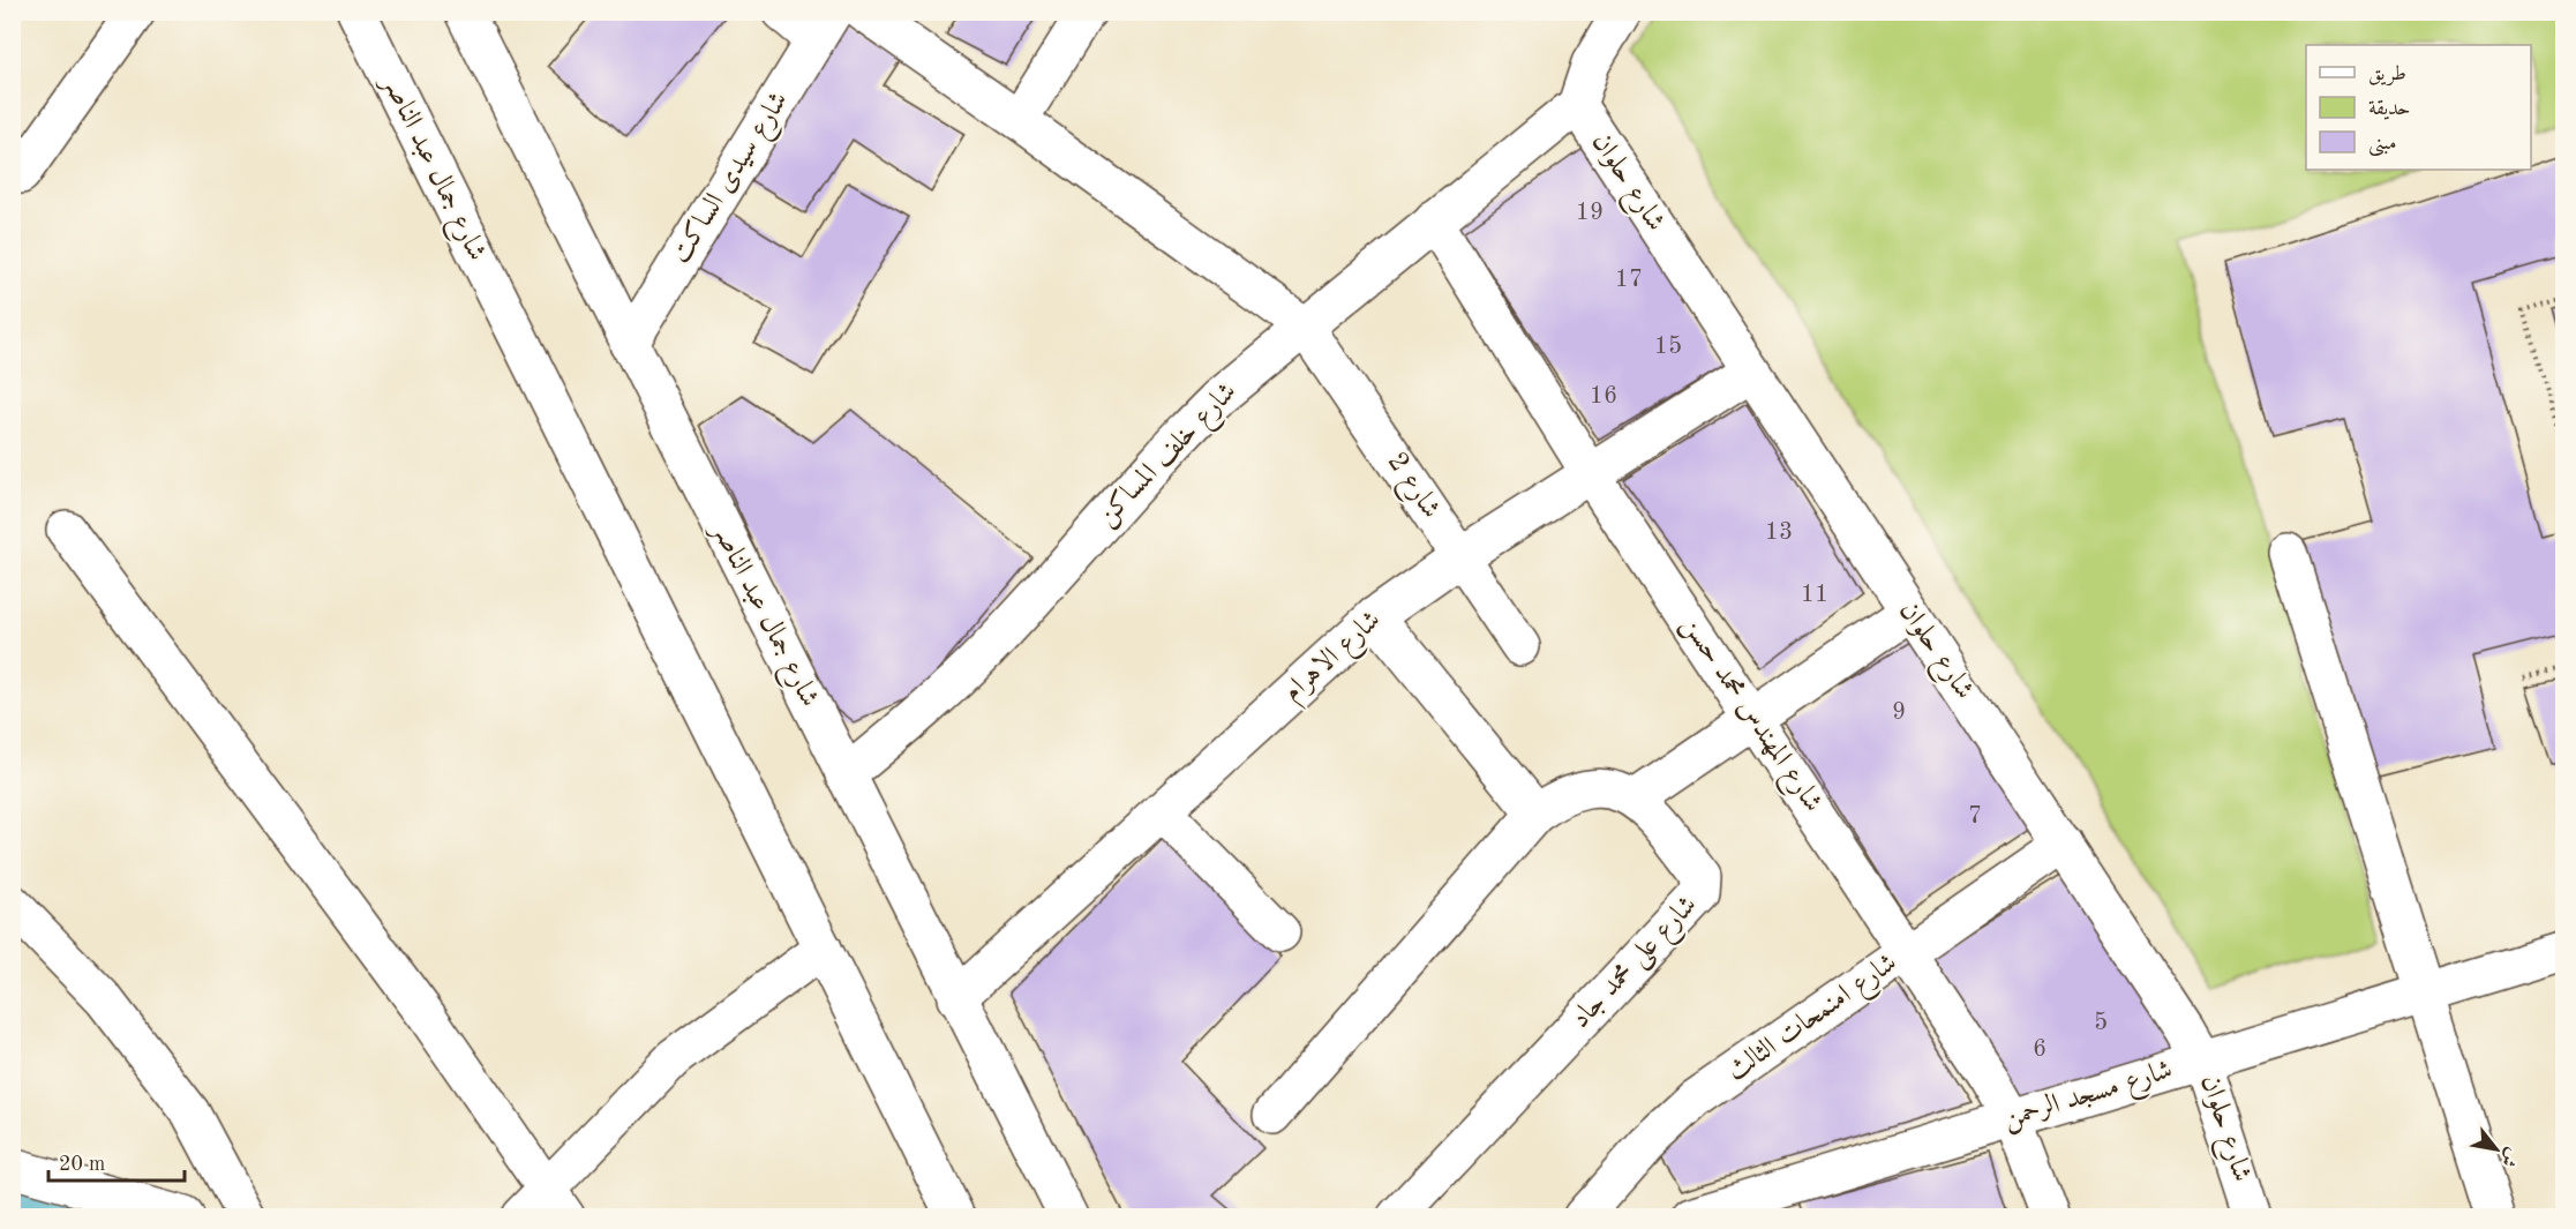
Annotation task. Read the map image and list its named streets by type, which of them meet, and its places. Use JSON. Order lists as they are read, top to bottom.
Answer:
{
  "streets": {
    "street": [
      "شارع جمال عبد الناصر",
      "شارع سيدى الساكت",
      "شارع حلوان",
      "شارع خلف المساكن",
      "شارع 2",
      "شارع الاهرام",
      "شارع المهندس محمد حسن",
      "شارع على محمد جاد",
      "شارع امنمحات الثالث",
      "شارع مسجد الرحمن"
    ]
  },
  "crossings": [
    ["شارع جمال عبد الناصر", "شارع سيدى الساكت"],
    ["شارع جمال عبد الناصر", "شارع خلف المساكن"],
    ["شارع جمال عبد الناصر", "شارع الاهرام"],
    ["شارع حلوان", "شارع خلف المساكن"],
    ["شارع حلوان", "شارع الاهرام"],
    ["شارع حلوان", "شارع امنمحات الثالث"],
    ["شارع حلوان", "شارع مسجد الرحمن"],
    ["شارع خلف المساكن", "شارع 2"],
    ["شارع خلف المساكن", "شارع المهندس محمد حسن"],
    ["شارع 2", "شارع الاهرام"],
    ["شارع الاهرام", "شارع المهندس محمد حسن"],
    ["شارع المهندس محمد حسن", "شارع امنمحات الثالث"],
    ["شارع المهندس محمد حسن", "شارع مسجد الرحمن"]
  ],
  "house_numbers": [
    "19",
    "17",
    "15",
    "16",
    "13",
    "11",
    "9",
    "7",
    "5",
    "6"
  ],
  "legend": ["طريق", "حديقة", "مبنى"],
  "scale_bar": "20 m",
  "north": "bottom right"
}
